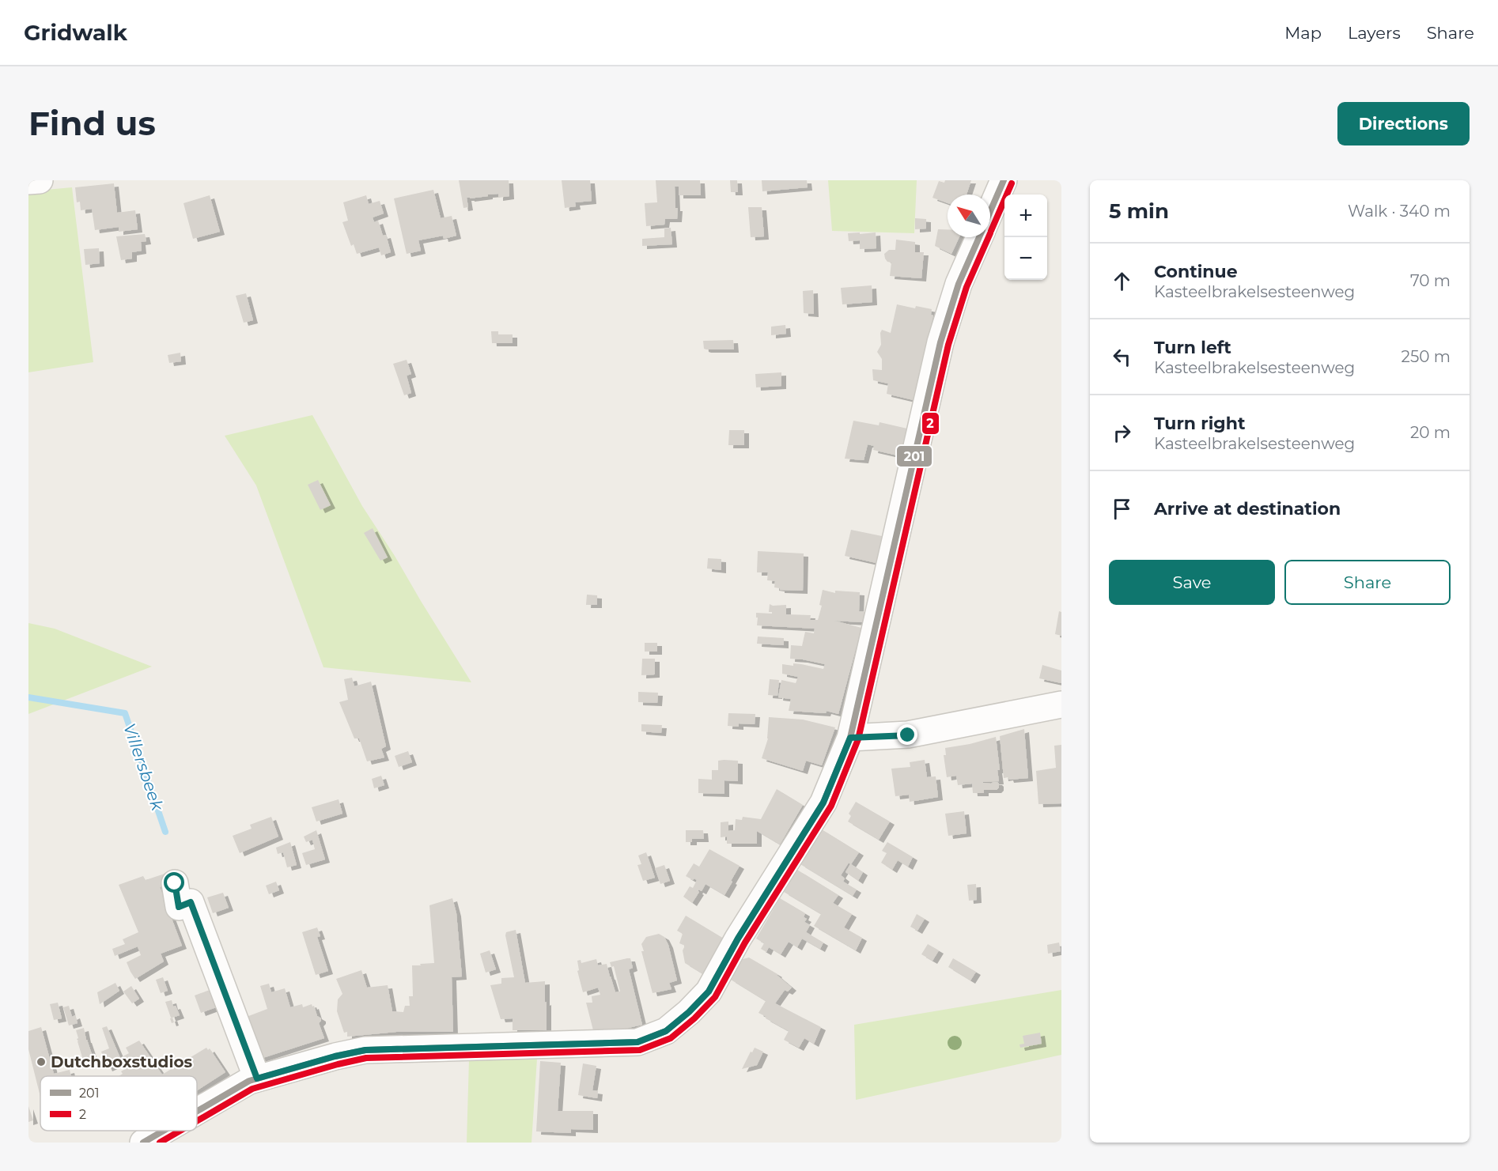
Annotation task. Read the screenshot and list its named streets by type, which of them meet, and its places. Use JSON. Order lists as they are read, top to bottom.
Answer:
{
  "water": ["Villersbeek"],
  "places": ["Dutchboxstudios"],
  "lines": ["transit line 201", "transit line 2"],
  "legend": ["201", "2"],
  "north": "top left",
  "page": {
    "header": "Gridwalk",
    "nav": ["Map", "Layers", "Share"],
    "buttons": [
      "Directions",
      ["Save", "Share"]
    ],
    "title": "Find us",
    "heading": ["5 min", "Walk · 340 m"],
    "map_buttons": ["+", "−"],
    "list": [
      ["Continue", "Kasteelbrakelsesteenweg", "70 m"],
      ["Turn left", "Kasteelbrakelsesteenweg", "250 m"],
      ["Turn right", "Kasteelbrakelsesteenweg", "20 m"],
      "Arrive at destination"
    ]
  }
}
